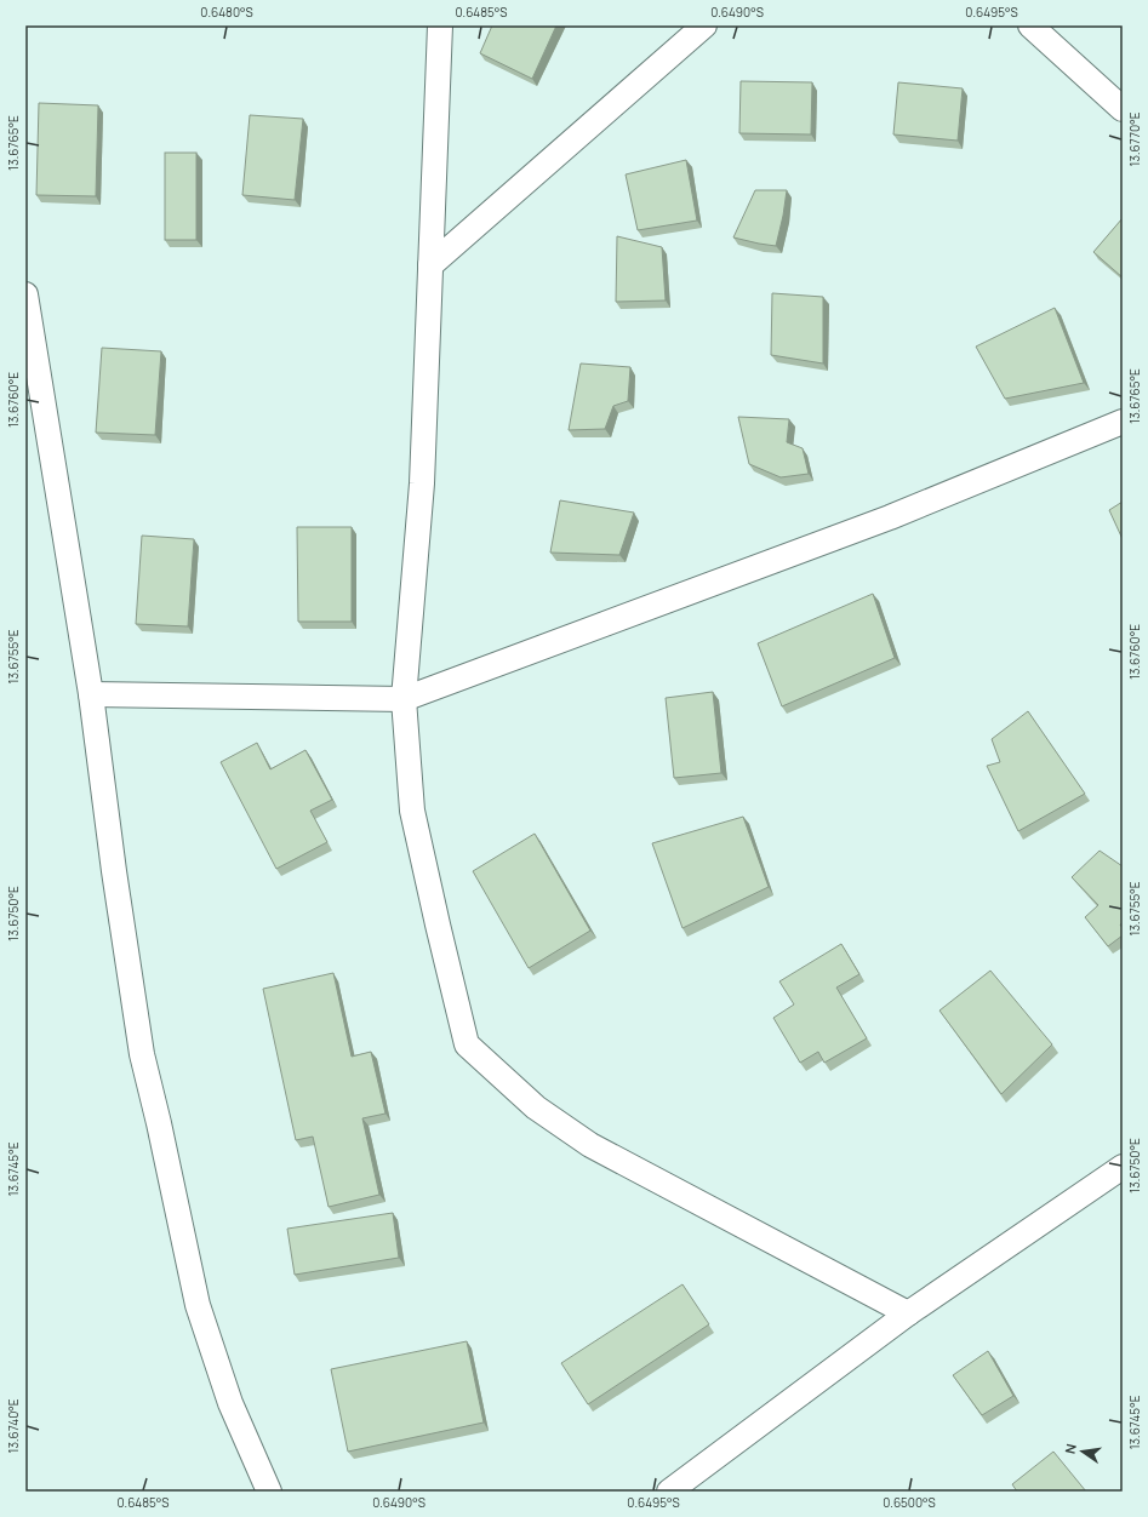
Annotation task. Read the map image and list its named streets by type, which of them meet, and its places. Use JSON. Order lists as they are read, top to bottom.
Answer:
{
  "north": "left",
  "coordinates": [
    "0.6480°S",
    "0.6485°S",
    "0.6490°S",
    "0.6495°S",
    "13.6770°E",
    "13.6765°E",
    "13.6760°E",
    "13.6755°E",
    "13.6750°E",
    "13.6745°E",
    "13.6740°E",
    "0.6500°S"
  ]
}
